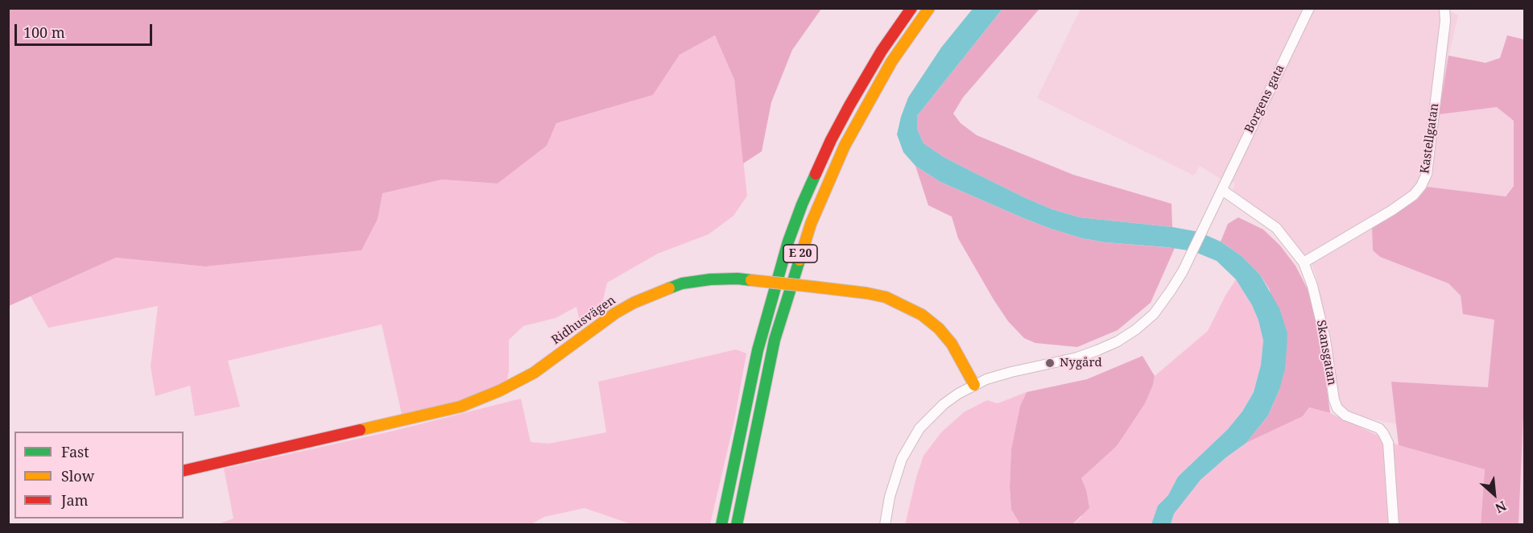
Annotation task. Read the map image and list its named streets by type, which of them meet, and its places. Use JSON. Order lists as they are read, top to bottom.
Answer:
{
  "streets": {
    "main road": ["E 20", "Ridhusvägen"],
    "street": ["Borgens gata", "Kastellgatan", "Skansgatan"]
  },
  "crossings": [
    ["Borgens gata", "Ridhusvägen"],
    ["Borgens gata", "Skansgatan"],
    ["Kastellgatan", "Skansgatan"]
  ],
  "places": ["Nygård"],
  "legend": ["Fast", "Slow", "Jam"],
  "scale_bar": "100 m",
  "north": "bottom right"
}
